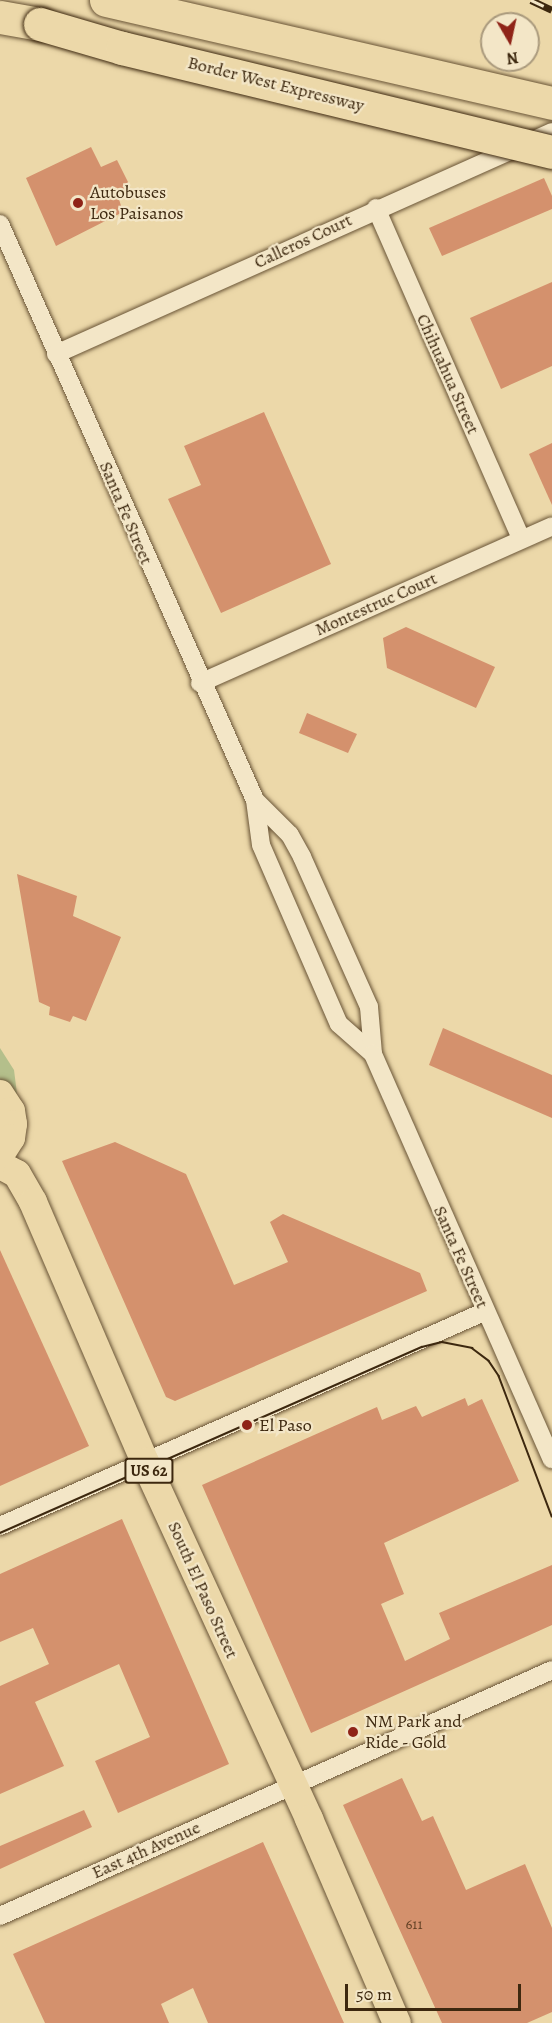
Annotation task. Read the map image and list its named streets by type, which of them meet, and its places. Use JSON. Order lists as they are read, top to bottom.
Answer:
{
  "streets": {
    "highway": ["Border West Expressway"],
    "main road": ["US 62", "South El Paso Street"],
    "street": [
      "Calleros Court",
      "Chihuahua Street",
      "Santa Fe Street",
      "Montestruc Court",
      "East 4th Avenue"
    ]
  },
  "crossings": [
    ["Calleros Court", "Chihuahua Street"],
    ["Calleros Court", "Santa Fe Street"],
    ["Chihuahua Street", "Montestruc Court"],
    ["Santa Fe Street", "Montestruc Court"],
    ["South El Paso Street", "East 4th Avenue"]
  ],
  "places": ["Autobuses Los Paisanos", "El Paso", "NM Park and Ride - Gold"],
  "house_numbers": ["611"],
  "scale_bar": "50 m",
  "north": "bottom"
}
